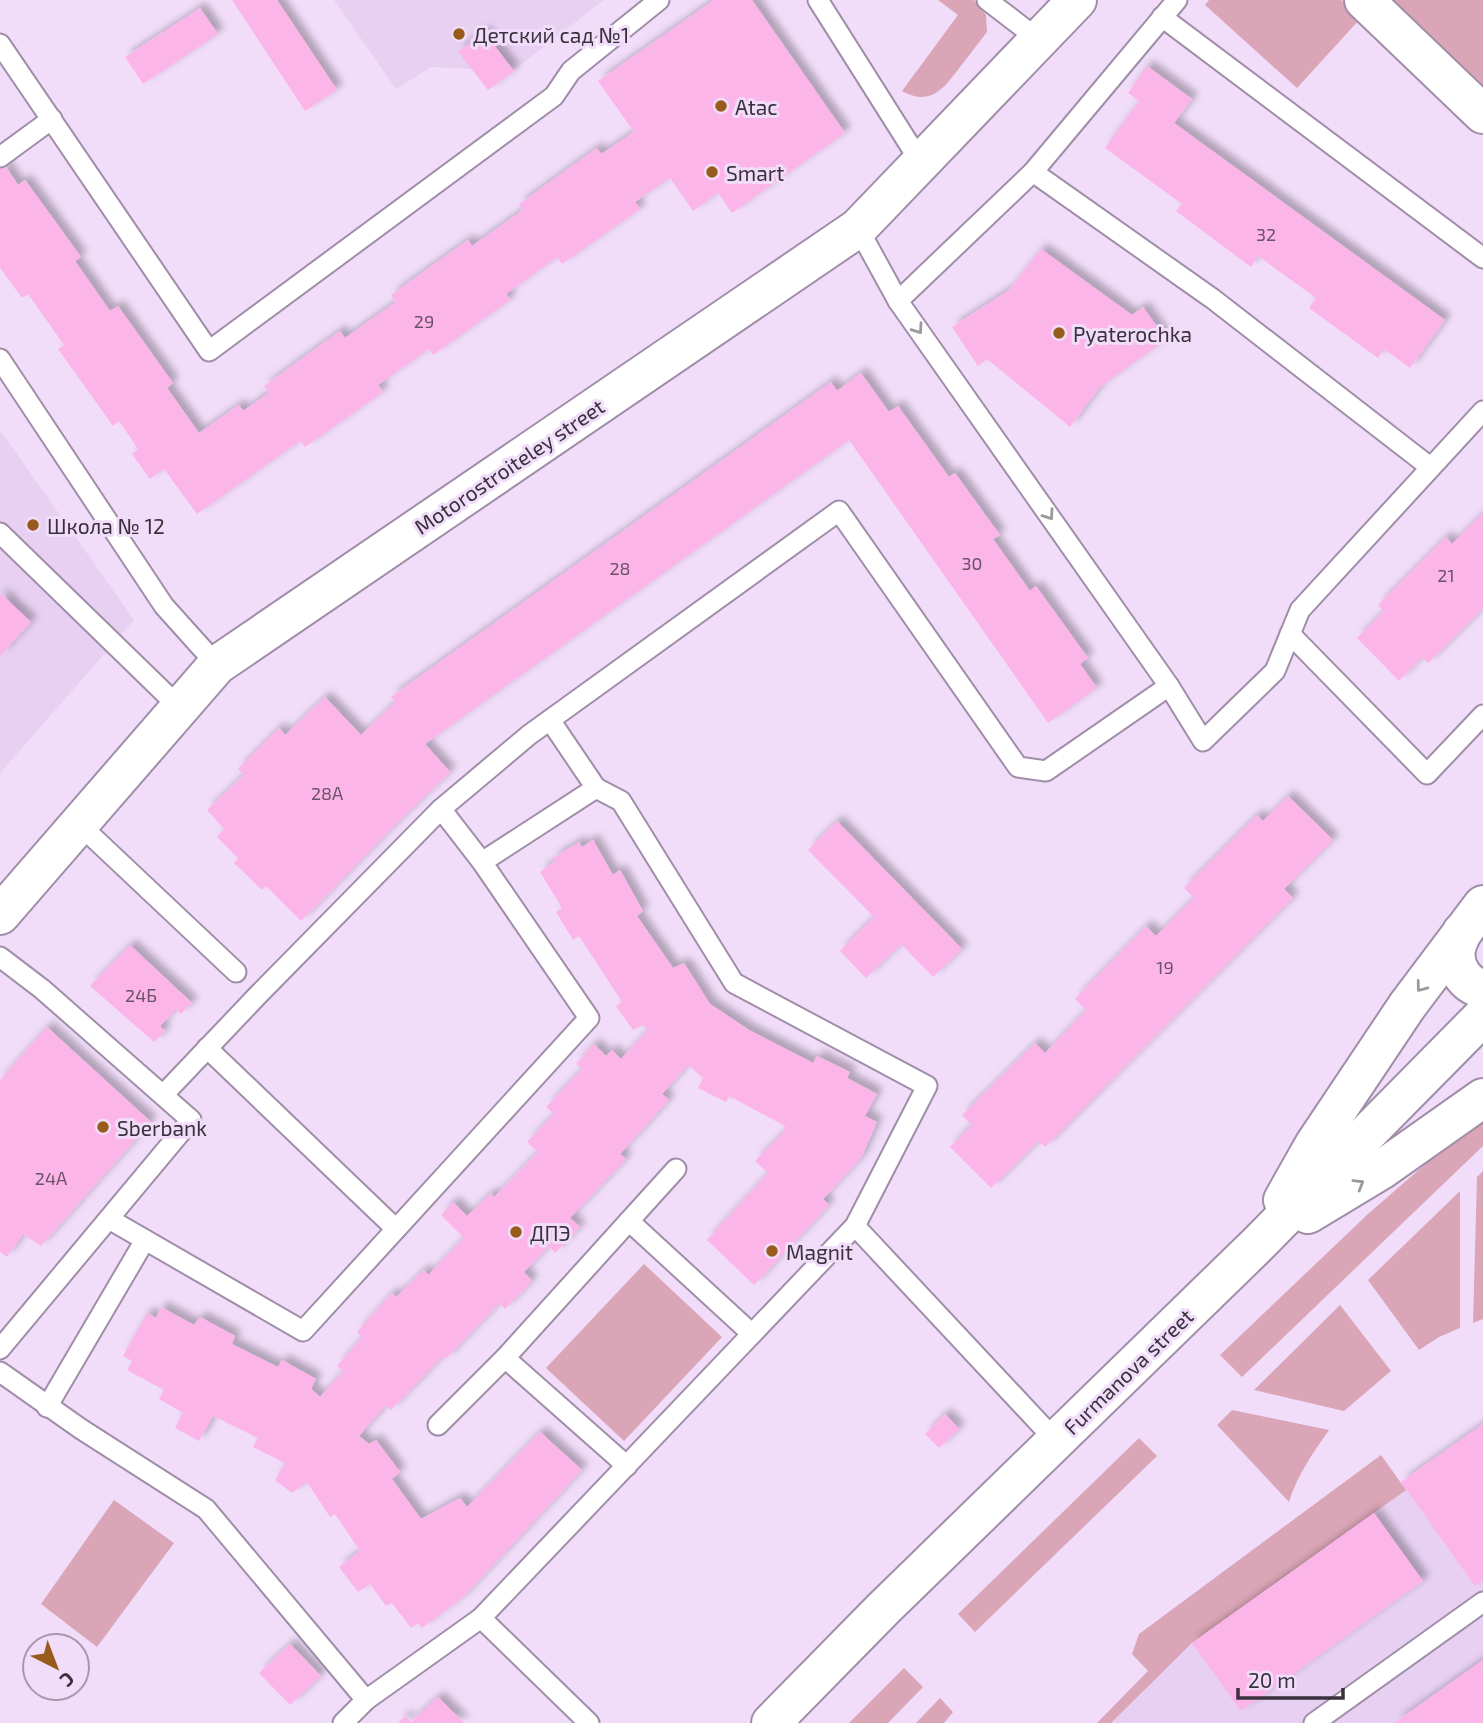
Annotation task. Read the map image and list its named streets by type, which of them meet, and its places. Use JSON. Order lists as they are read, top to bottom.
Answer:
{
  "streets": {
    "street": ["Motorostroiteley street", "Furmanova street"]
  },
  "places": [
    "Детский сад №1",
    "Atac",
    "Smart",
    "Pyaterochka",
    "Школа № 12",
    "Sberbank",
    "ДПЭ",
    "Magnit"
  ],
  "house_numbers": [
    "32",
    "29",
    "30",
    "28",
    "21",
    "28А",
    "19",
    "24Б",
    "24А"
  ],
  "scale_bar": "20 m",
  "north": "bottom right"
}
